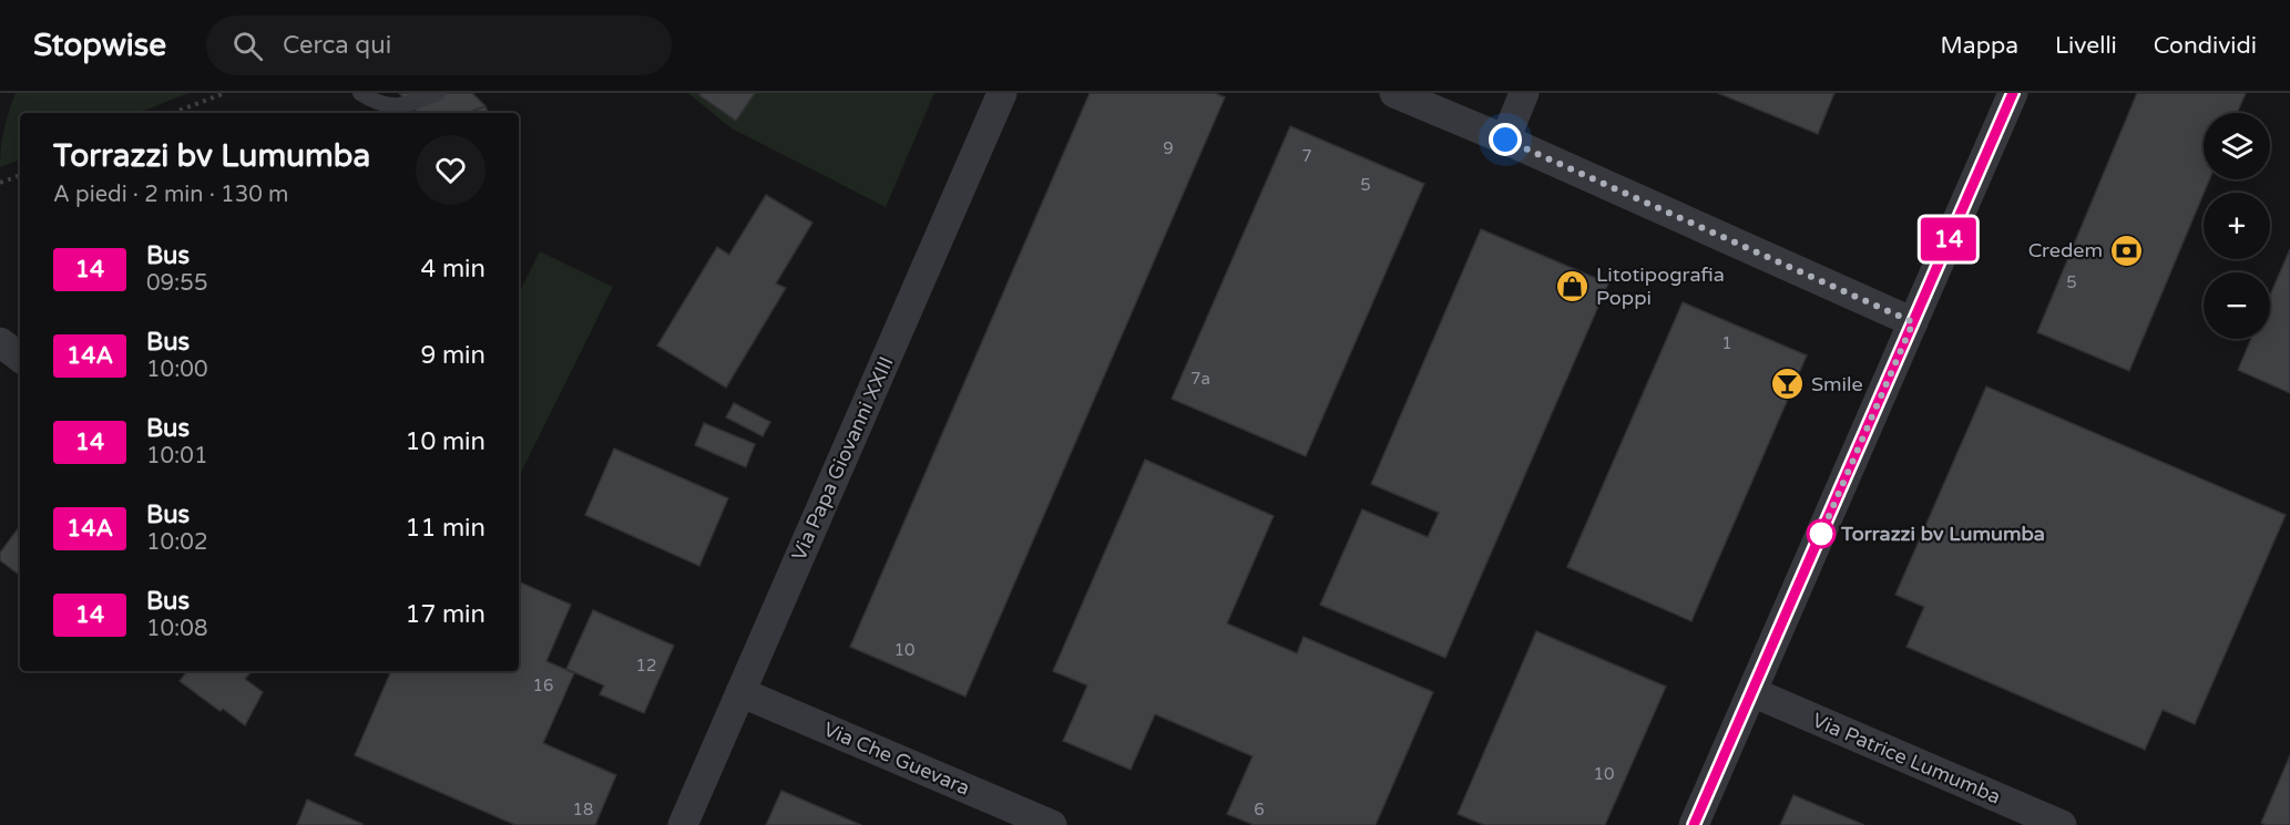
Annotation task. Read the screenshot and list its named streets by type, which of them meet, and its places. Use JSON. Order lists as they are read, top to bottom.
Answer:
{
  "streets": {
    "street": ["Via Papa Giovanni XXIII", "Via Che Guevara", "Via Patrice Lumumba"]
  },
  "crossings": [
    ["Via Papa Giovanni XXIII", "Via Che Guevara"]
  ],
  "places": {
    "bank": ["Credem"],
    "shop": ["Litotipografia Poppi"],
    "bar": ["Smile"],
    "other": ["Torrazzi bv Lumumba"]
  },
  "lines": ["bus line 14"],
  "house_numbers": [
    "9",
    "7",
    "5",
    "5",
    "1",
    "7a",
    "10",
    "12",
    "16",
    "10",
    "18",
    "6"
  ],
  "page": {
    "header": "Stopwise",
    "search": "Cerca qui",
    "nav": ["Mappa", "Livelli", "Condividi"],
    "on_map": "14",
    "map_buttons": ["+", "−"],
    "heading": ["Torrazzi bv Lumumba", "A piedi · 2 min · 130 m"],
    "list": [
      {
        "mark": "14",
        "name": "Bus",
        "note": "09:55",
        "value": "4 min"
      },
      {
        "mark": "14A",
        "name": "Bus",
        "note": "10:00",
        "value": "9 min"
      },
      {
        "mark": "14",
        "name": "Bus",
        "note": "10:01",
        "value": "10 min"
      },
      {
        "mark": "14A",
        "name": "Bus",
        "note": "10:02",
        "value": "11 min"
      },
      {
        "mark": "14",
        "name": "Bus",
        "note": "10:08",
        "value": "17 min"
      }
    ]
  }
}
